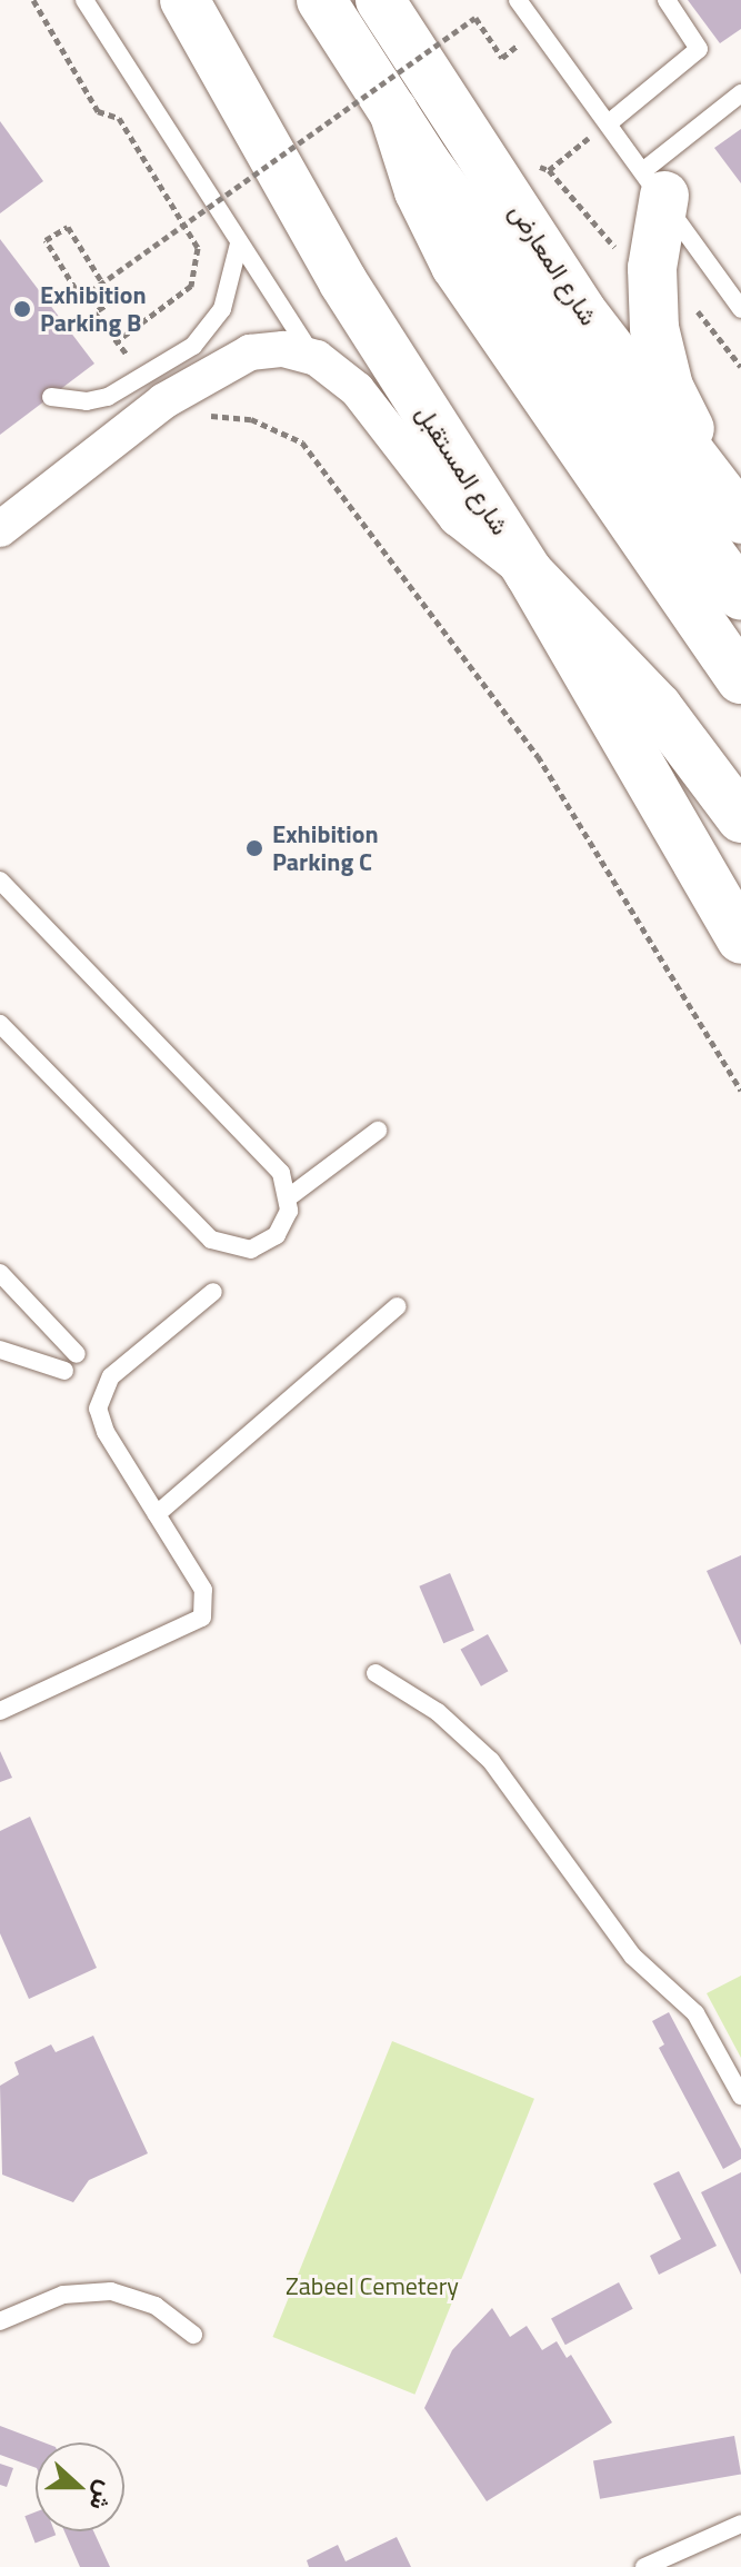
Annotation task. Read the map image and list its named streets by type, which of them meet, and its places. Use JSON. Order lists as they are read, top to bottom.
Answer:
{
  "streets": {
    "main road": ["شارع المعارض", "شارع المستقبل"]
  },
  "parks": ["Zabeel Cemetery"],
  "places": ["Exhibition Parking B", "Exhibition Parking C"],
  "north": "right"
}
